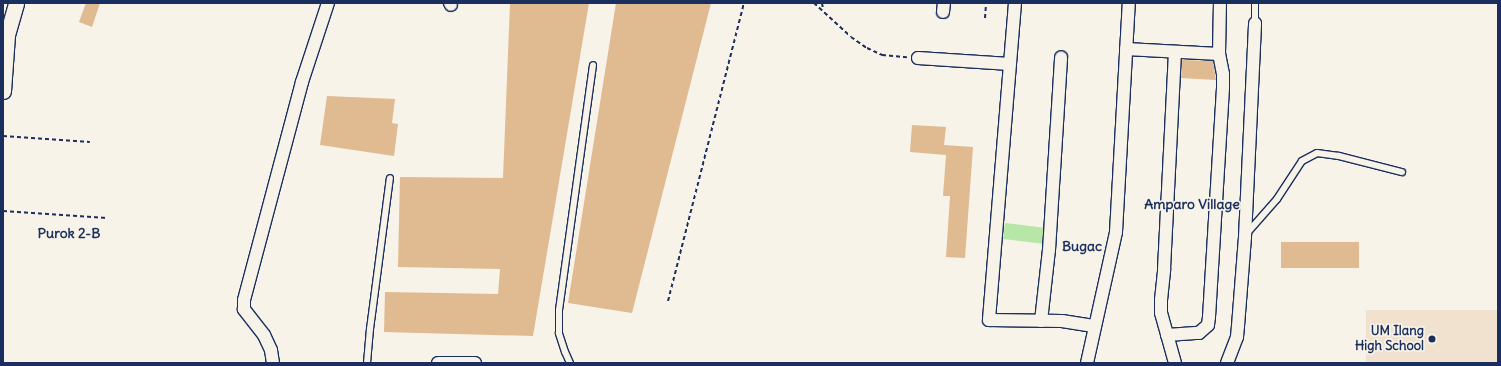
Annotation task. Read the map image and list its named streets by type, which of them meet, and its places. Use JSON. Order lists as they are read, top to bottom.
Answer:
{
  "districts": ["Amparo Village", "Purok 2-B", "Bugac"],
  "places": ["UM Ilang High School"]
}
